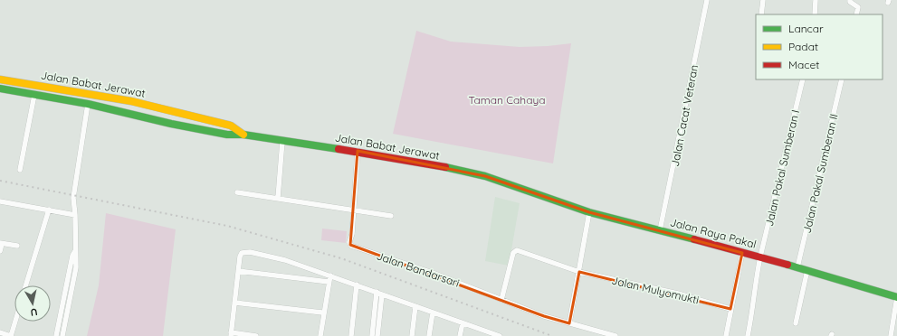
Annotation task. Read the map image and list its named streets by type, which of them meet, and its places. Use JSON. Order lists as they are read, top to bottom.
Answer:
{
  "streets": {
    "main road": ["Jalan Babat Jerawat", "Jalan Raya Pakal"],
    "street": [
      "Jalan Cacat Veteran",
      "Jalan Pakal Sumberan I",
      "Jalan Pakal Sumberan II",
      "Jalan Bandarsari",
      "Jalan Mulyomukti"
    ]
  },
  "crossings": [
    ["Jalan Babat Jerawat", "Jalan Raya Pakal"],
    ["Jalan Babat Jerawat", "Jalan Bandarsari"],
    ["Jalan Cacat Veteran", "Jalan Raya Pakal"],
    ["Jalan Pakal Sumberan I", "Jalan Raya Pakal"],
    ["Jalan Pakal Sumberan II", "Jalan Raya Pakal"],
    ["Jalan Bandarsari", "Jalan Mulyomukti"]
  ],
  "parks": ["Taman Cahaya"],
  "legend": ["Lancar", "Padat", "Macet"],
  "north": "bottom"
}
